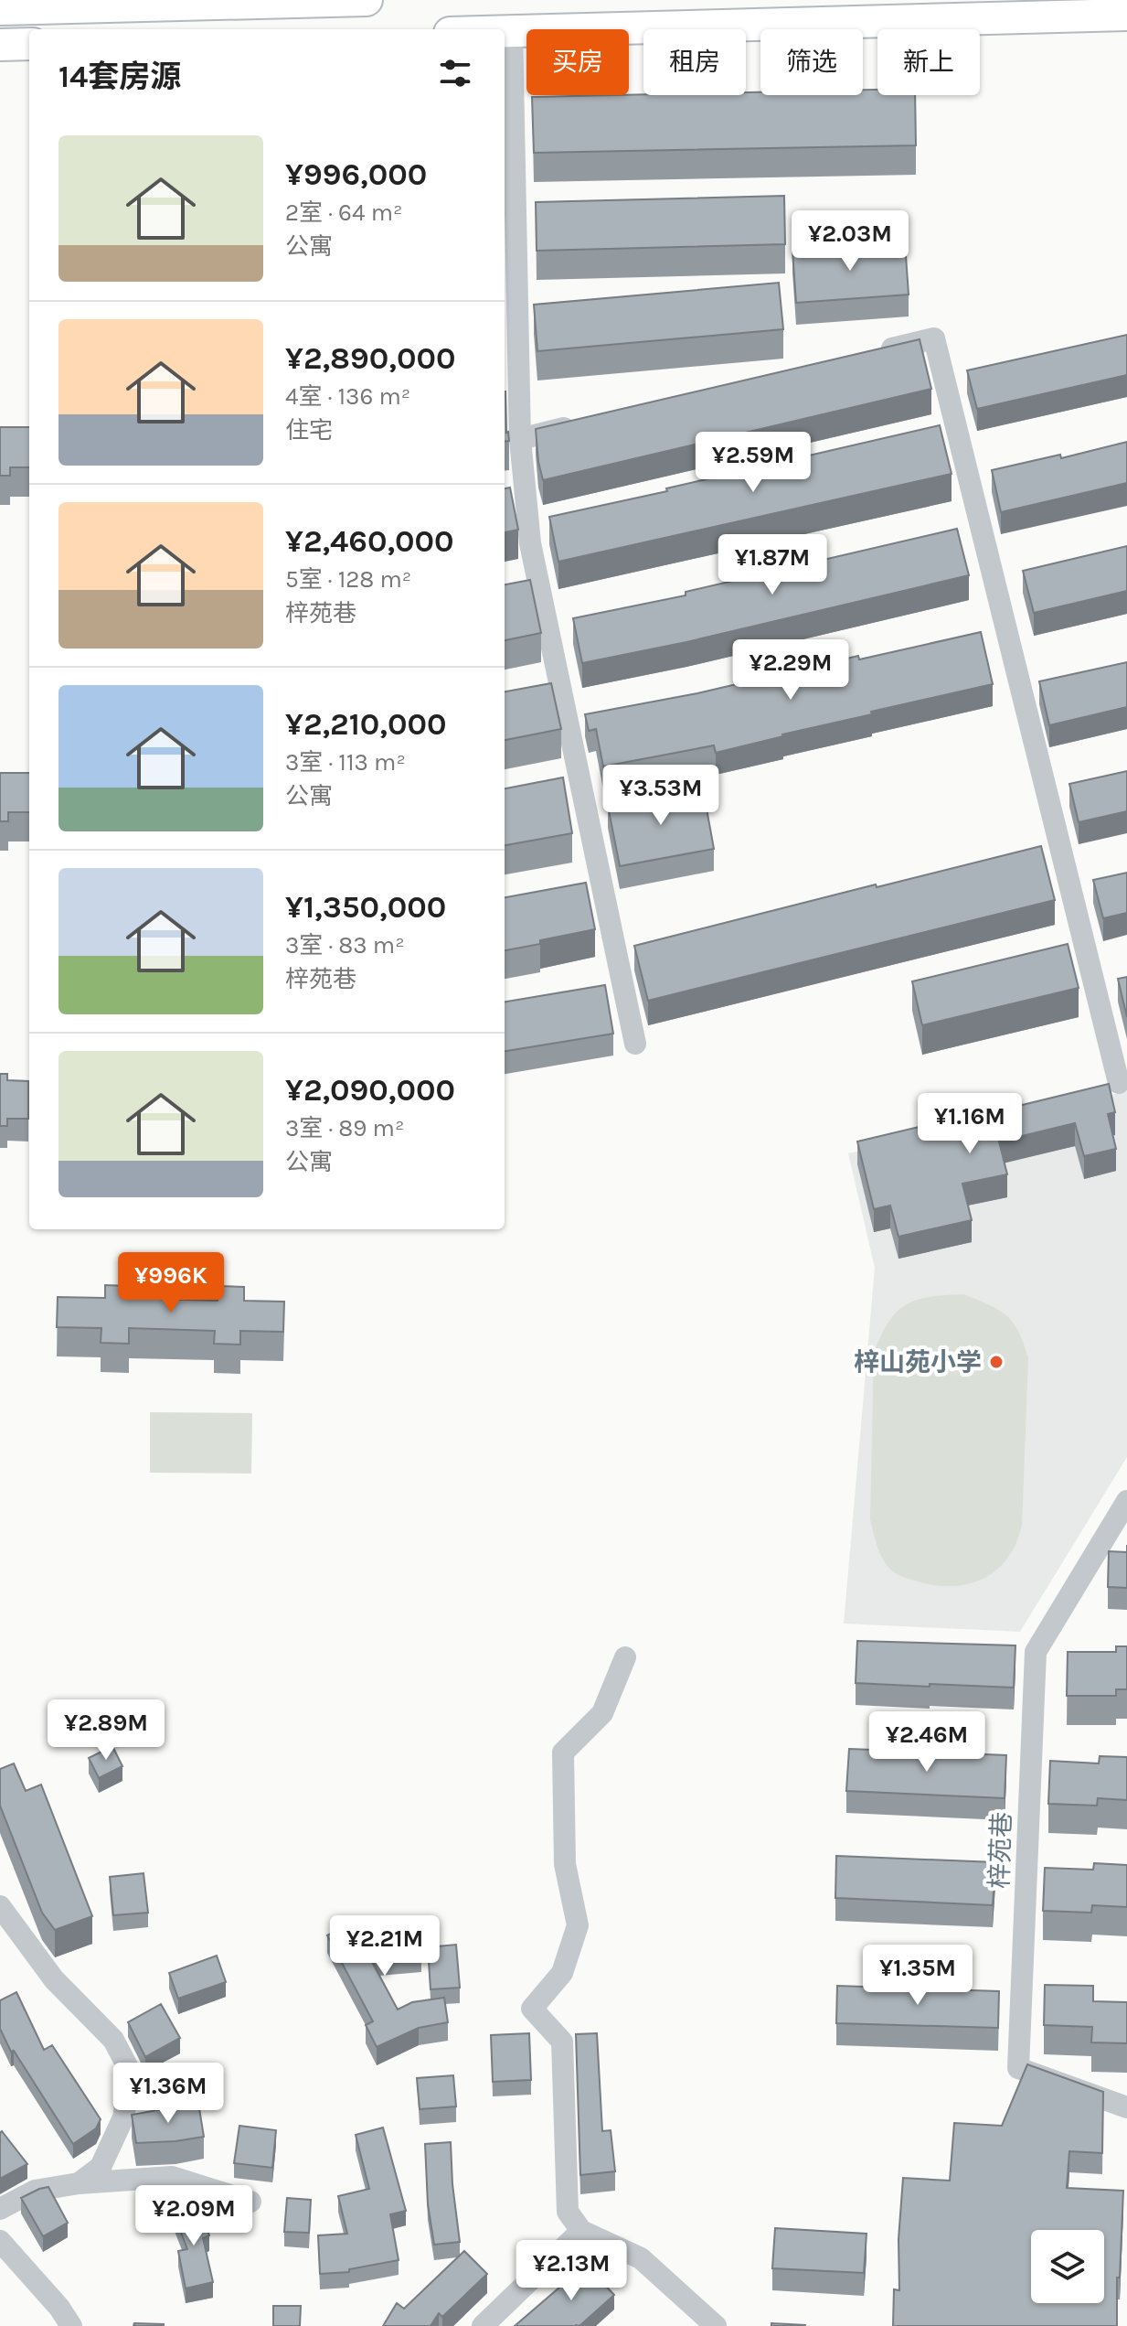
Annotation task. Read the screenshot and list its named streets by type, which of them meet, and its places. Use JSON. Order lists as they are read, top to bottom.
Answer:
{
  "streets": {
    "street": ["梓苑巷"]
  },
  "places": ["梓山苑小学"],
  "page": {
    "chip": [
      "买房",
      "租房",
      "筛选",
      "新上"
    ],
    "heading": "14套房源",
    "list": [
      {
        "name": "¥996,000",
        "note": "2室 · 64 m² · 公寓"
      },
      {
        "name": "¥2,890,000",
        "note": "4室 · 136 m² · 住宅"
      },
      {
        "name": "¥2,460,000",
        "note": "5室 · 128 m² · 梓苑巷"
      },
      {
        "name": "¥2,210,000",
        "note": "3室 · 113 m² · 公寓"
      },
      {
        "name": "¥1,350,000",
        "note": "3室 · 83 m² · 梓苑巷"
      },
      {
        "name": "¥2,090,000",
        "note": "3室 · 89 m² · 公寓"
      }
    ],
    "price": [
      "¥2.03M",
      "¥2.59M",
      "¥1.87M",
      "¥2.29M",
      "¥3.53M",
      "¥1.16M",
      "¥996K",
      "¥2.89M",
      "¥2.46M",
      "¥2.21M",
      "¥1.35M",
      "¥1.36M",
      "¥2.09M",
      "¥2.13M"
    ]
  }
}
